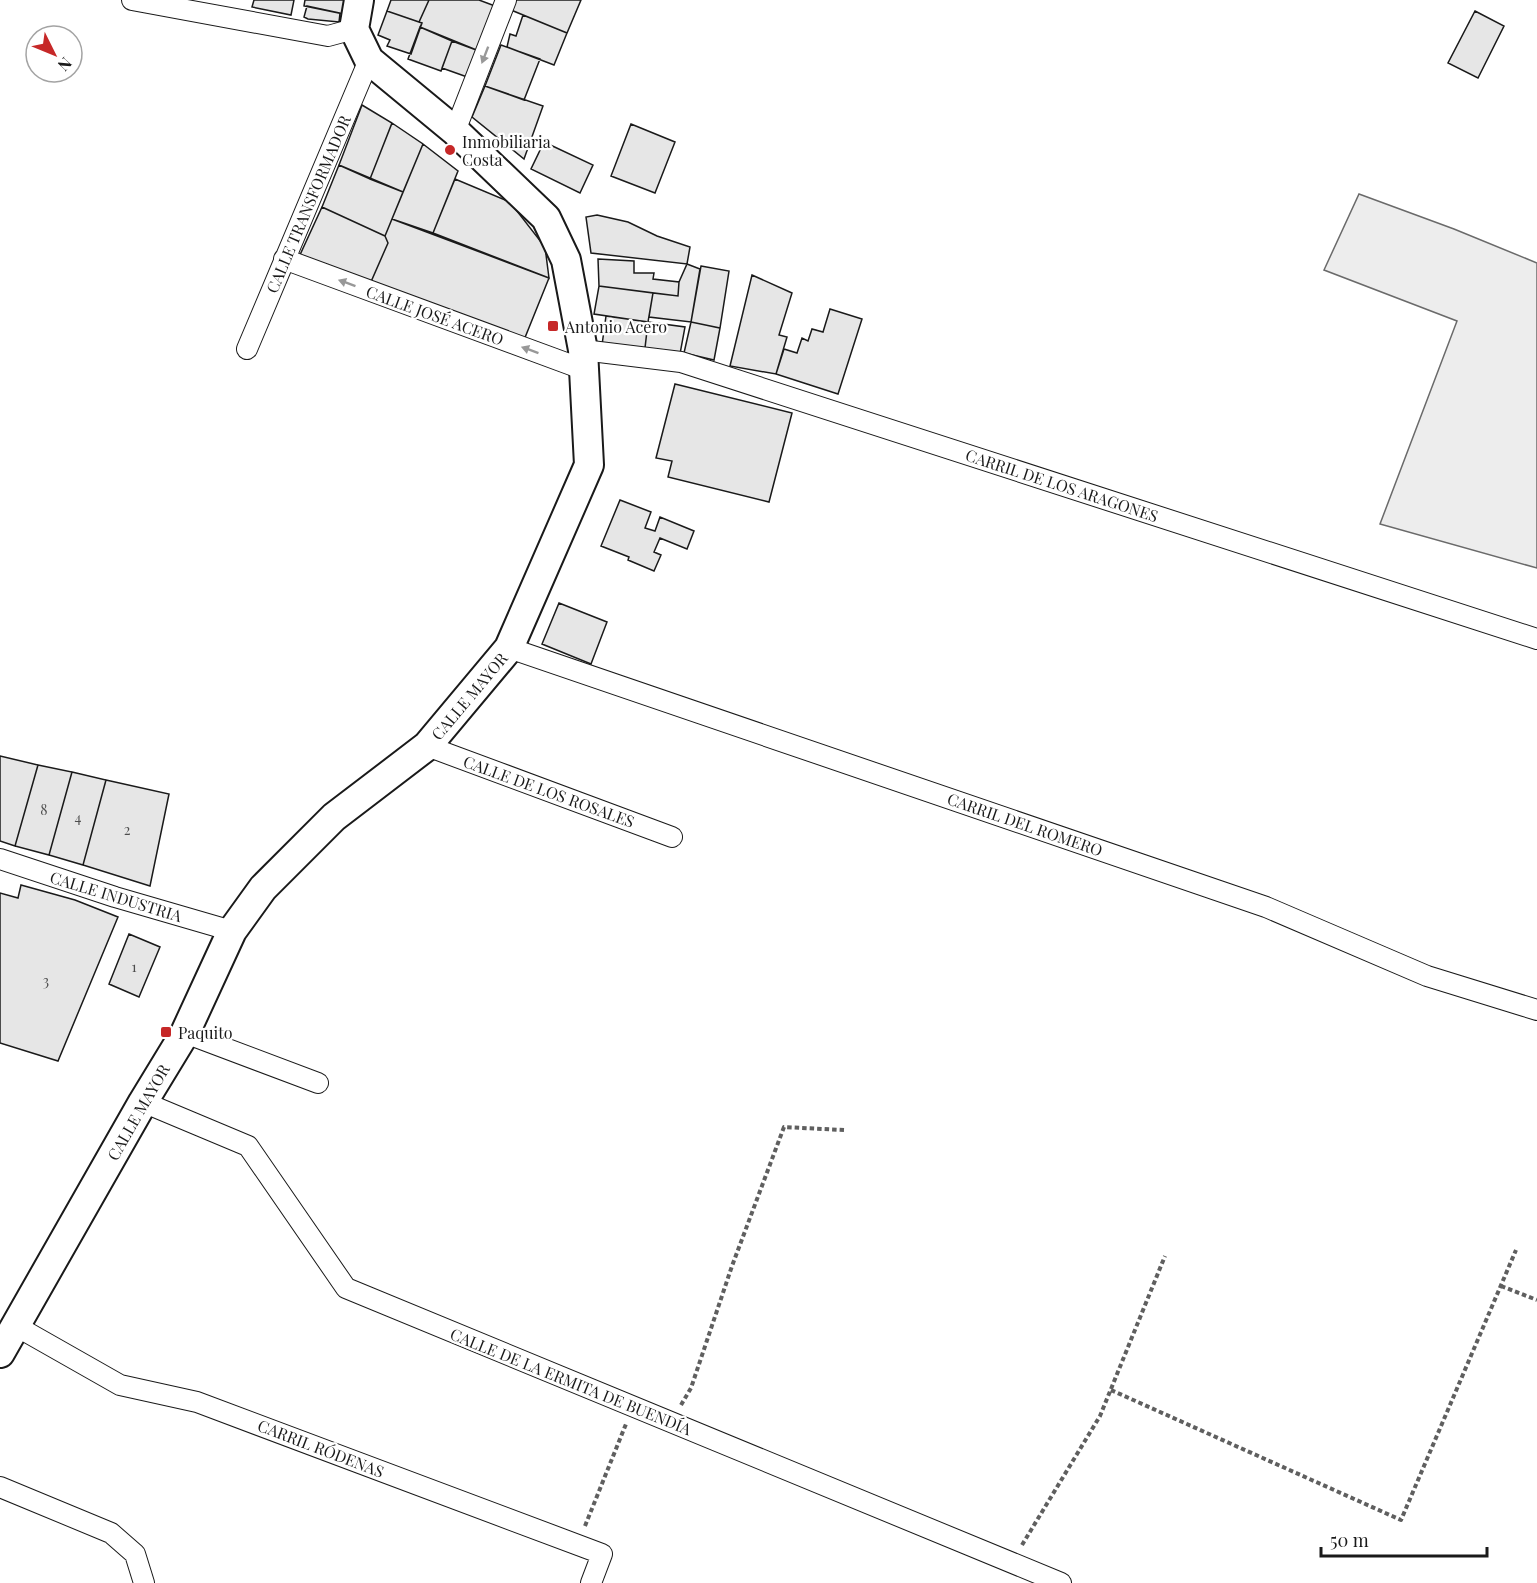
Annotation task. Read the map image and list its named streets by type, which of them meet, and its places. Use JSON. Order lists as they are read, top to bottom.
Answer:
{
  "streets": {
    "street": [
      "CALLE TRANSFORMADOR",
      "CALLE JOSÉ ACERO",
      "CARRIL DE LOS ARAGONES",
      "CALLE MAYOR",
      "CALLE DE LOS ROSALES",
      "CARRIL DEL ROMERO",
      "CALLE INDUSTRIA",
      "CALLE DE LA ERMITA DE BUENDÍA",
      "CARRIL RÓDENAS"
    ]
  },
  "crossings": [
    ["CALLE TRANSFORMADOR", "CALLE JOSÉ ACERO"],
    ["CALLE TRANSFORMADOR", "CALLE MAYOR"],
    ["CALLE JOSÉ ACERO", "CARRIL DE LOS ARAGONES"],
    ["CALLE JOSÉ ACERO", "CALLE MAYOR"],
    ["CARRIL DE LOS ARAGONES", "CALLE MAYOR"],
    ["CALLE MAYOR", "CALLE DE LOS ROSALES"],
    ["CALLE MAYOR", "CARRIL DEL ROMERO"],
    ["CALLE MAYOR", "CALLE INDUSTRIA"],
    ["CALLE MAYOR", "CALLE DE LA ERMITA DE BUENDÍA"],
    ["CALLE MAYOR", "CARRIL RÓDENAS"]
  ],
  "one_way": ["CALLE JOSÉ ACERO"],
  "places": {
    "other": ["Inmobiliaria Costa"],
    "transit": ["Antonio Acero", "Paquito"]
  },
  "house_numbers": [
    "8",
    "4",
    "2",
    "1",
    "3"
  ],
  "scale_bar": "50 m",
  "north": "bottom right"
}
